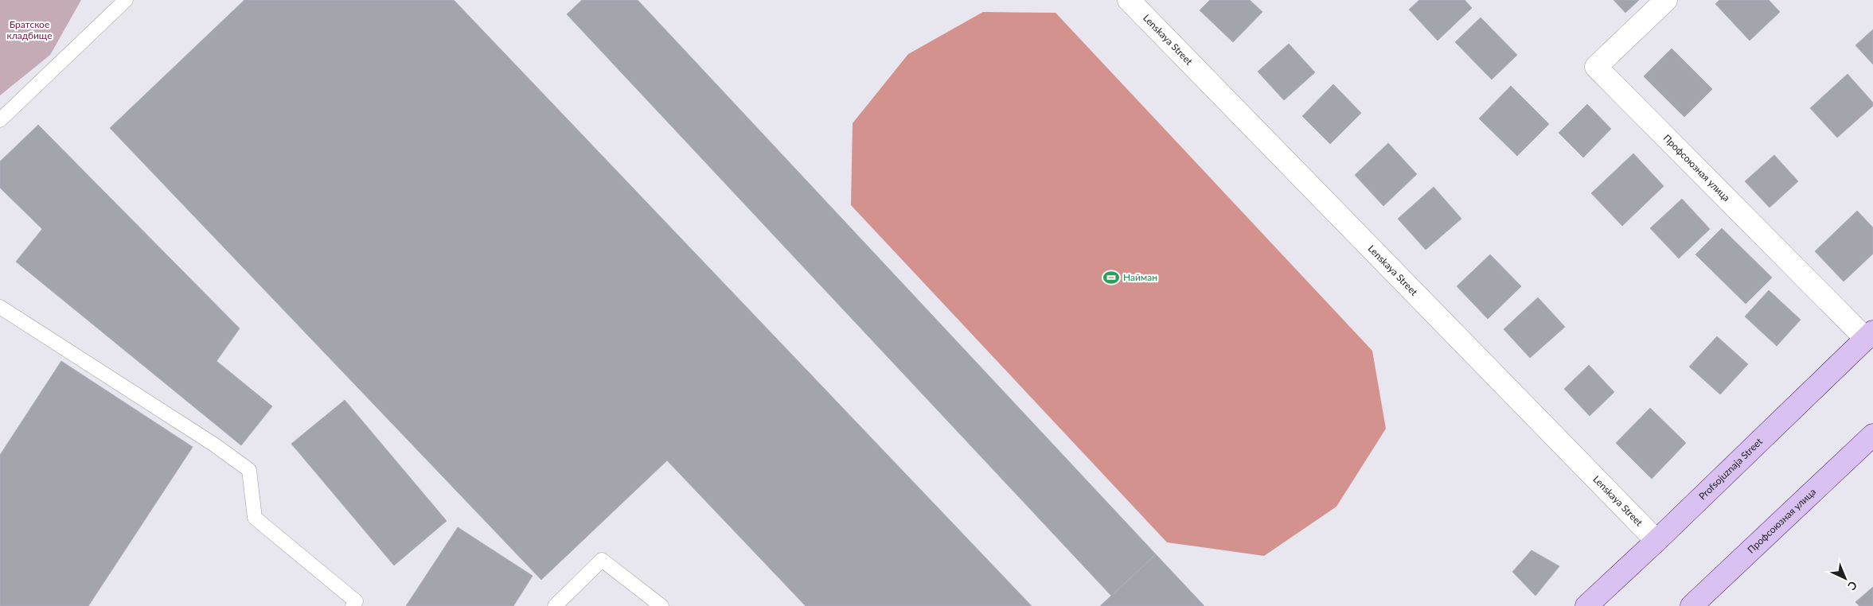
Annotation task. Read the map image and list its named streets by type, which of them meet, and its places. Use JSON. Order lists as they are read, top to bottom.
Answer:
{
  "streets": {
    "street": ["Lenskaya Street", "Профсоюзная улица", "Profsojuznaja Street"]
  },
  "crossings": [
    ["Lenskaya Street", "Profsojuznaja Street"],
    ["Профсоюзная улица", "Profsojuznaja Street"]
  ],
  "parks": ["Братское кладбище"],
  "places": {
    "sports": ["Найман"]
  },
  "north": "bottom right"
}
